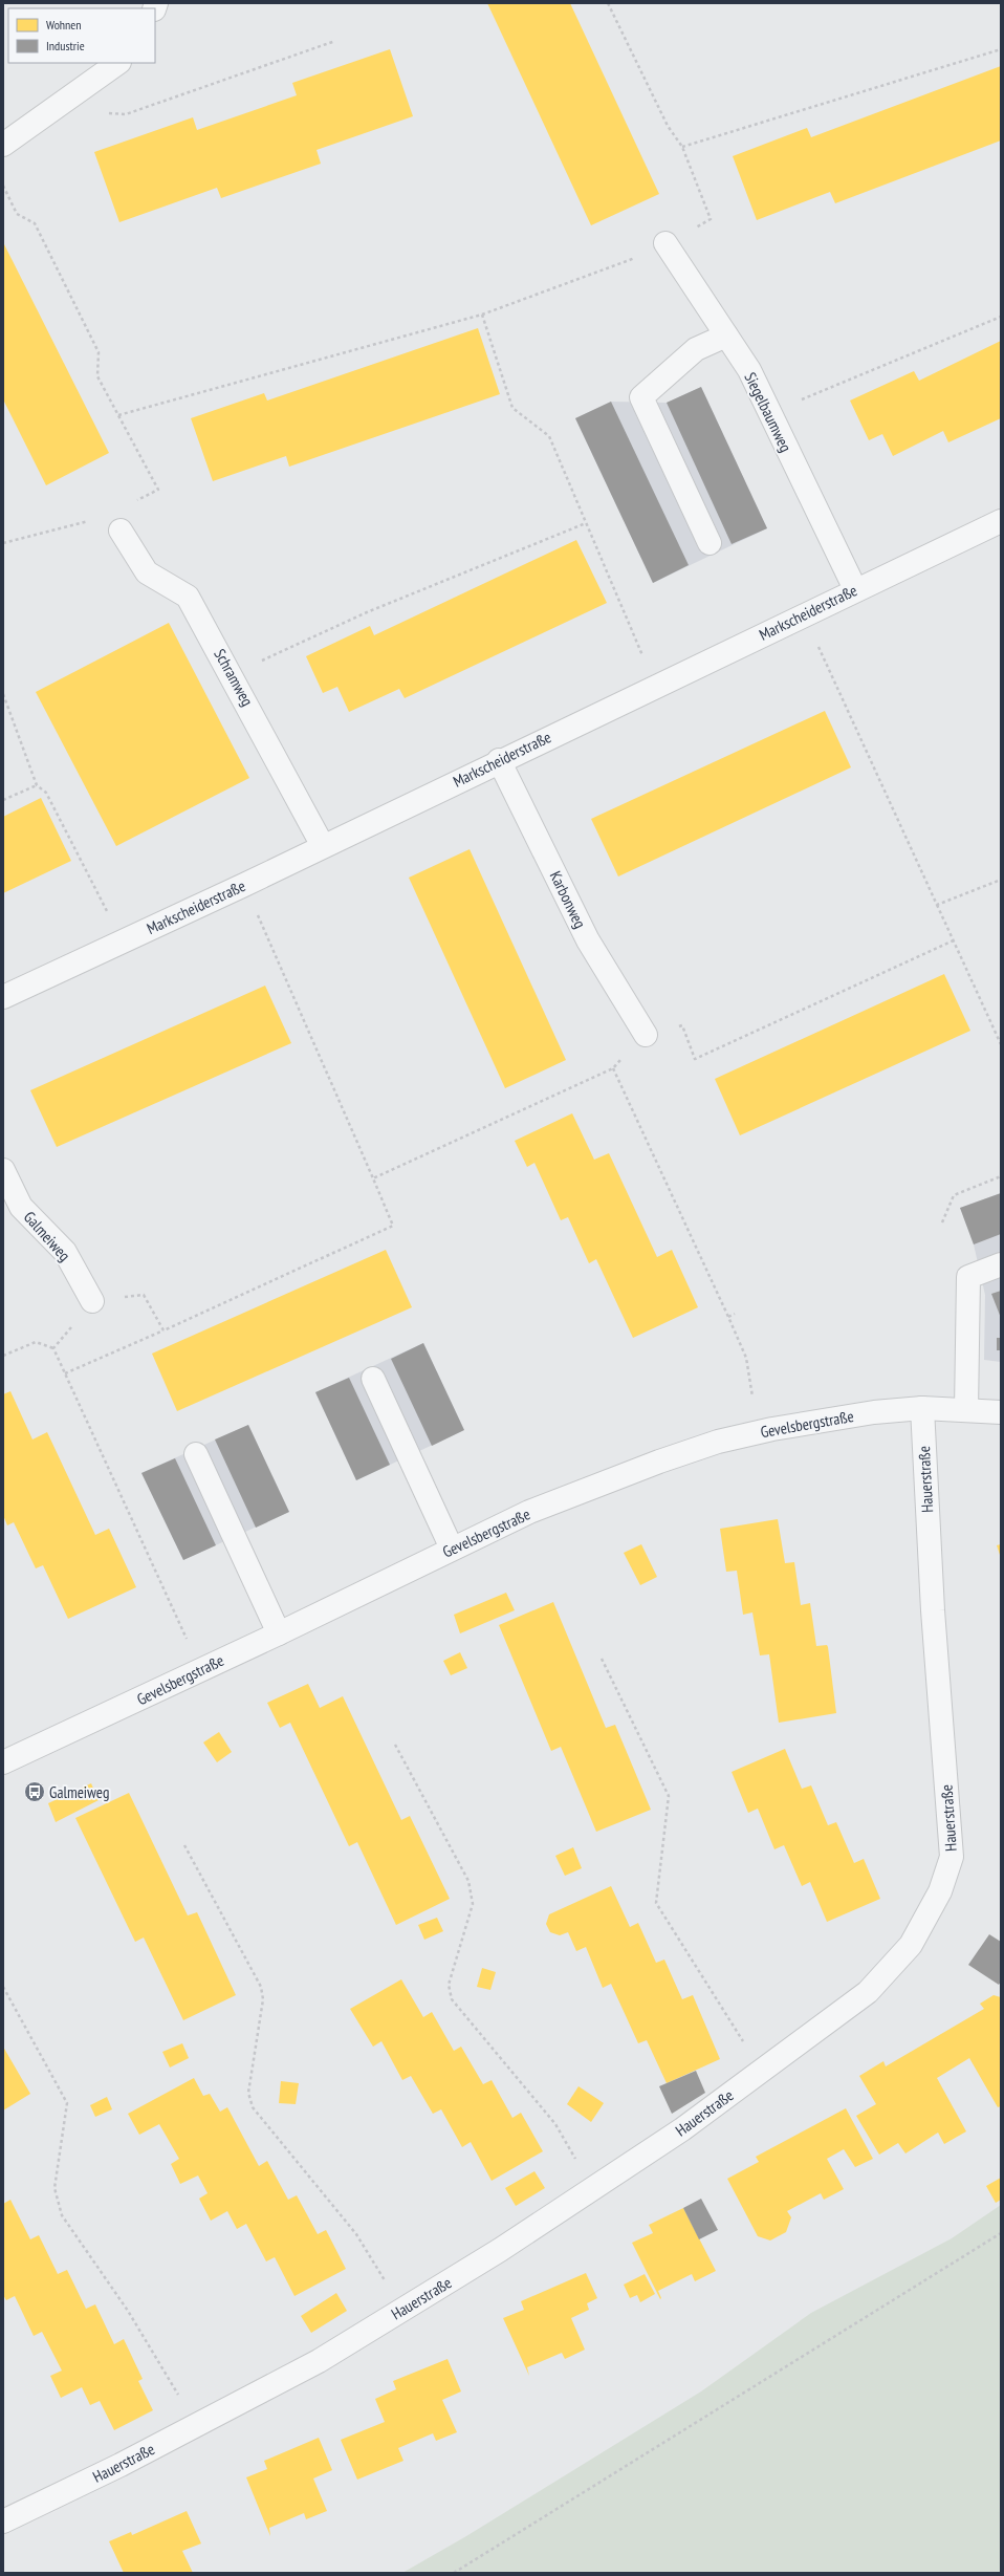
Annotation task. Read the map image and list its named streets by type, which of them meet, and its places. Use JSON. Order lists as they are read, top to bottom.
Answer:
{
  "streets": {
    "street": [
      "Siegelbaumweg",
      "Markscheiderstraße",
      "Schramweg",
      "Karbonweg",
      "Galmeiweg",
      "Gevelsbergstraße",
      "Hauerstraße"
    ]
  },
  "crossings": [
    ["Siegelbaumweg", "Markscheiderstraße"],
    ["Markscheiderstraße", "Schramweg"],
    ["Markscheiderstraße", "Karbonweg"],
    ["Gevelsbergstraße", "Hauerstraße"]
  ],
  "places": {
    "bus stop": ["Galmeiweg"]
  },
  "legend": ["Wohnen", "Industrie"]
}
